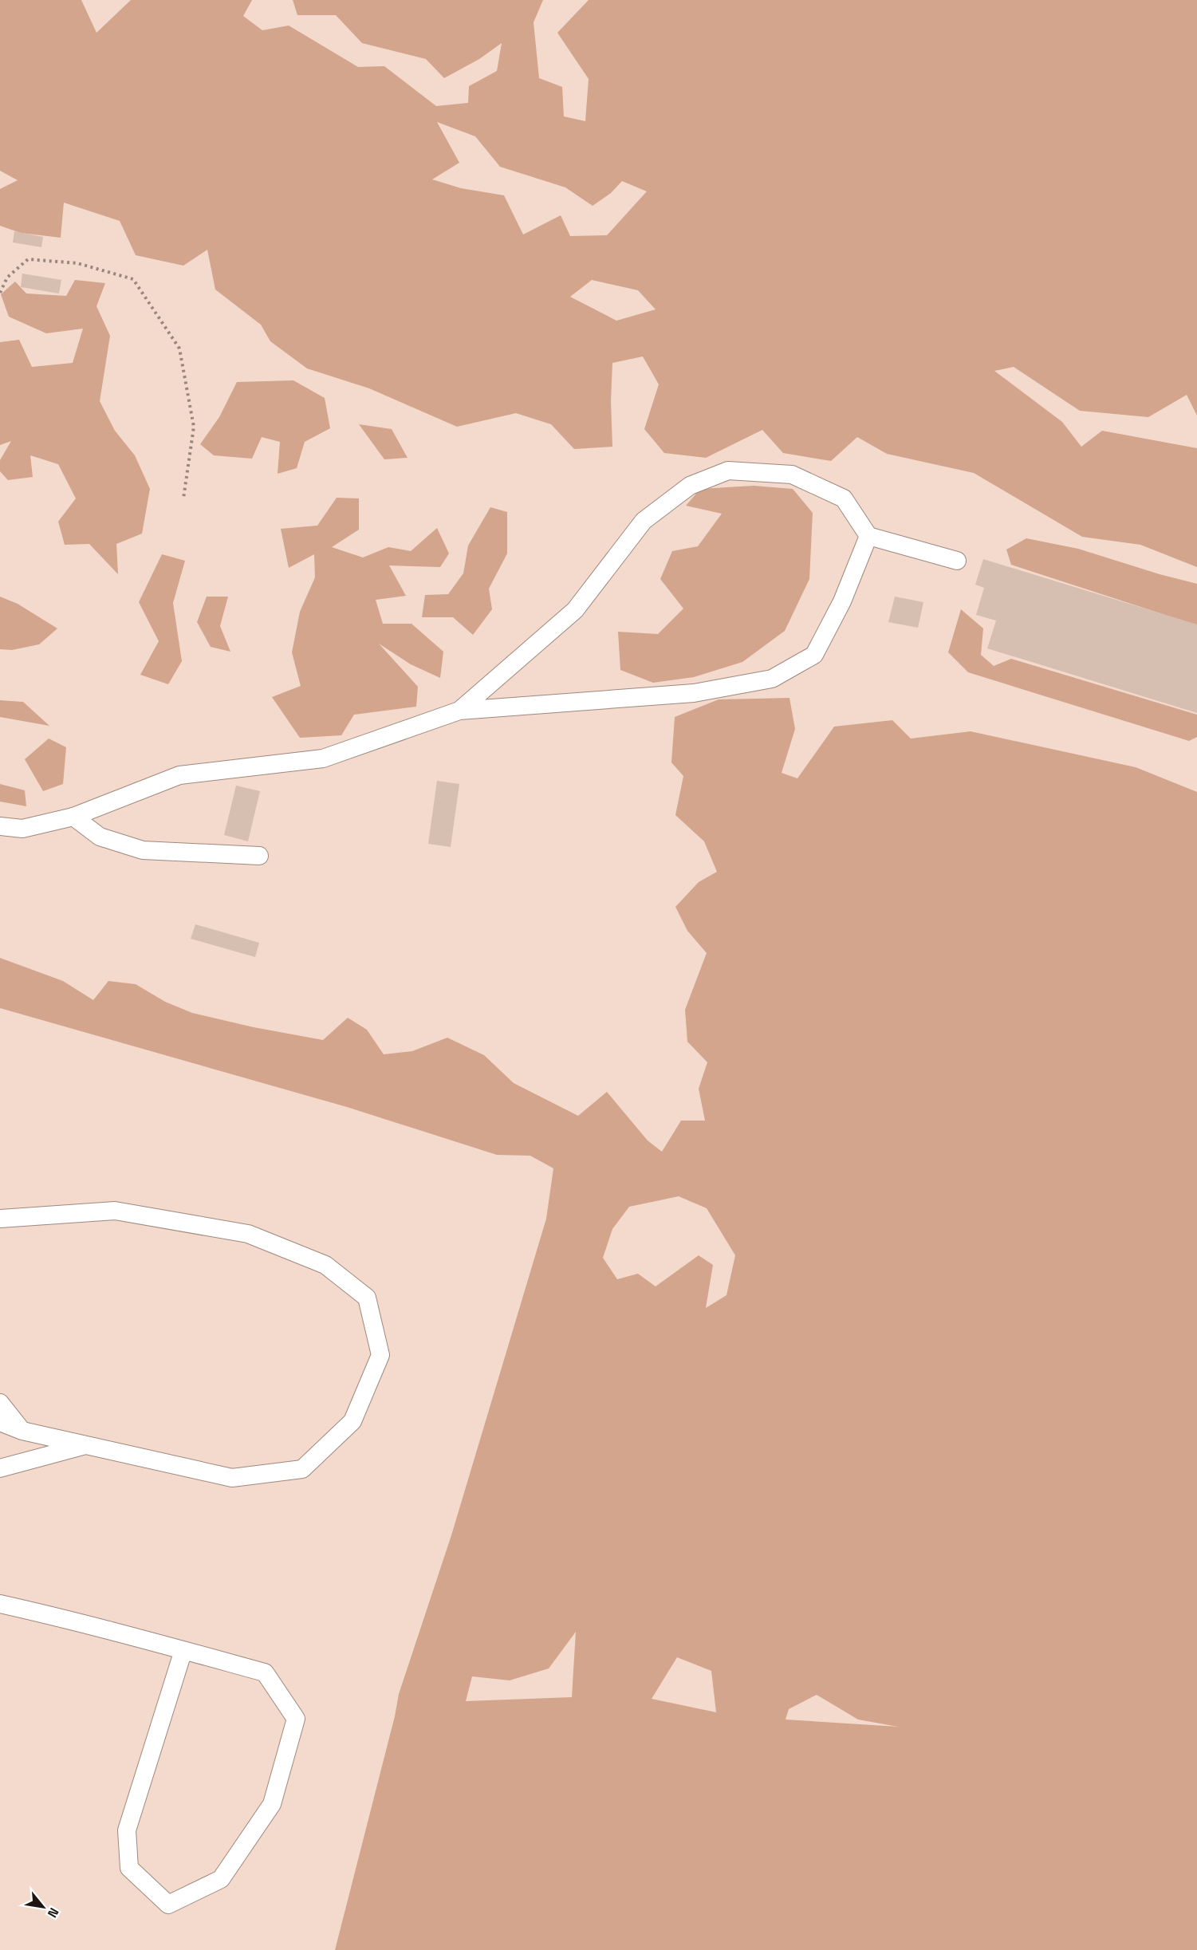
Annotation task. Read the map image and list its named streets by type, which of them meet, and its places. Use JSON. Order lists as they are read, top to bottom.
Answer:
{
  "north": "bottom right"
}
